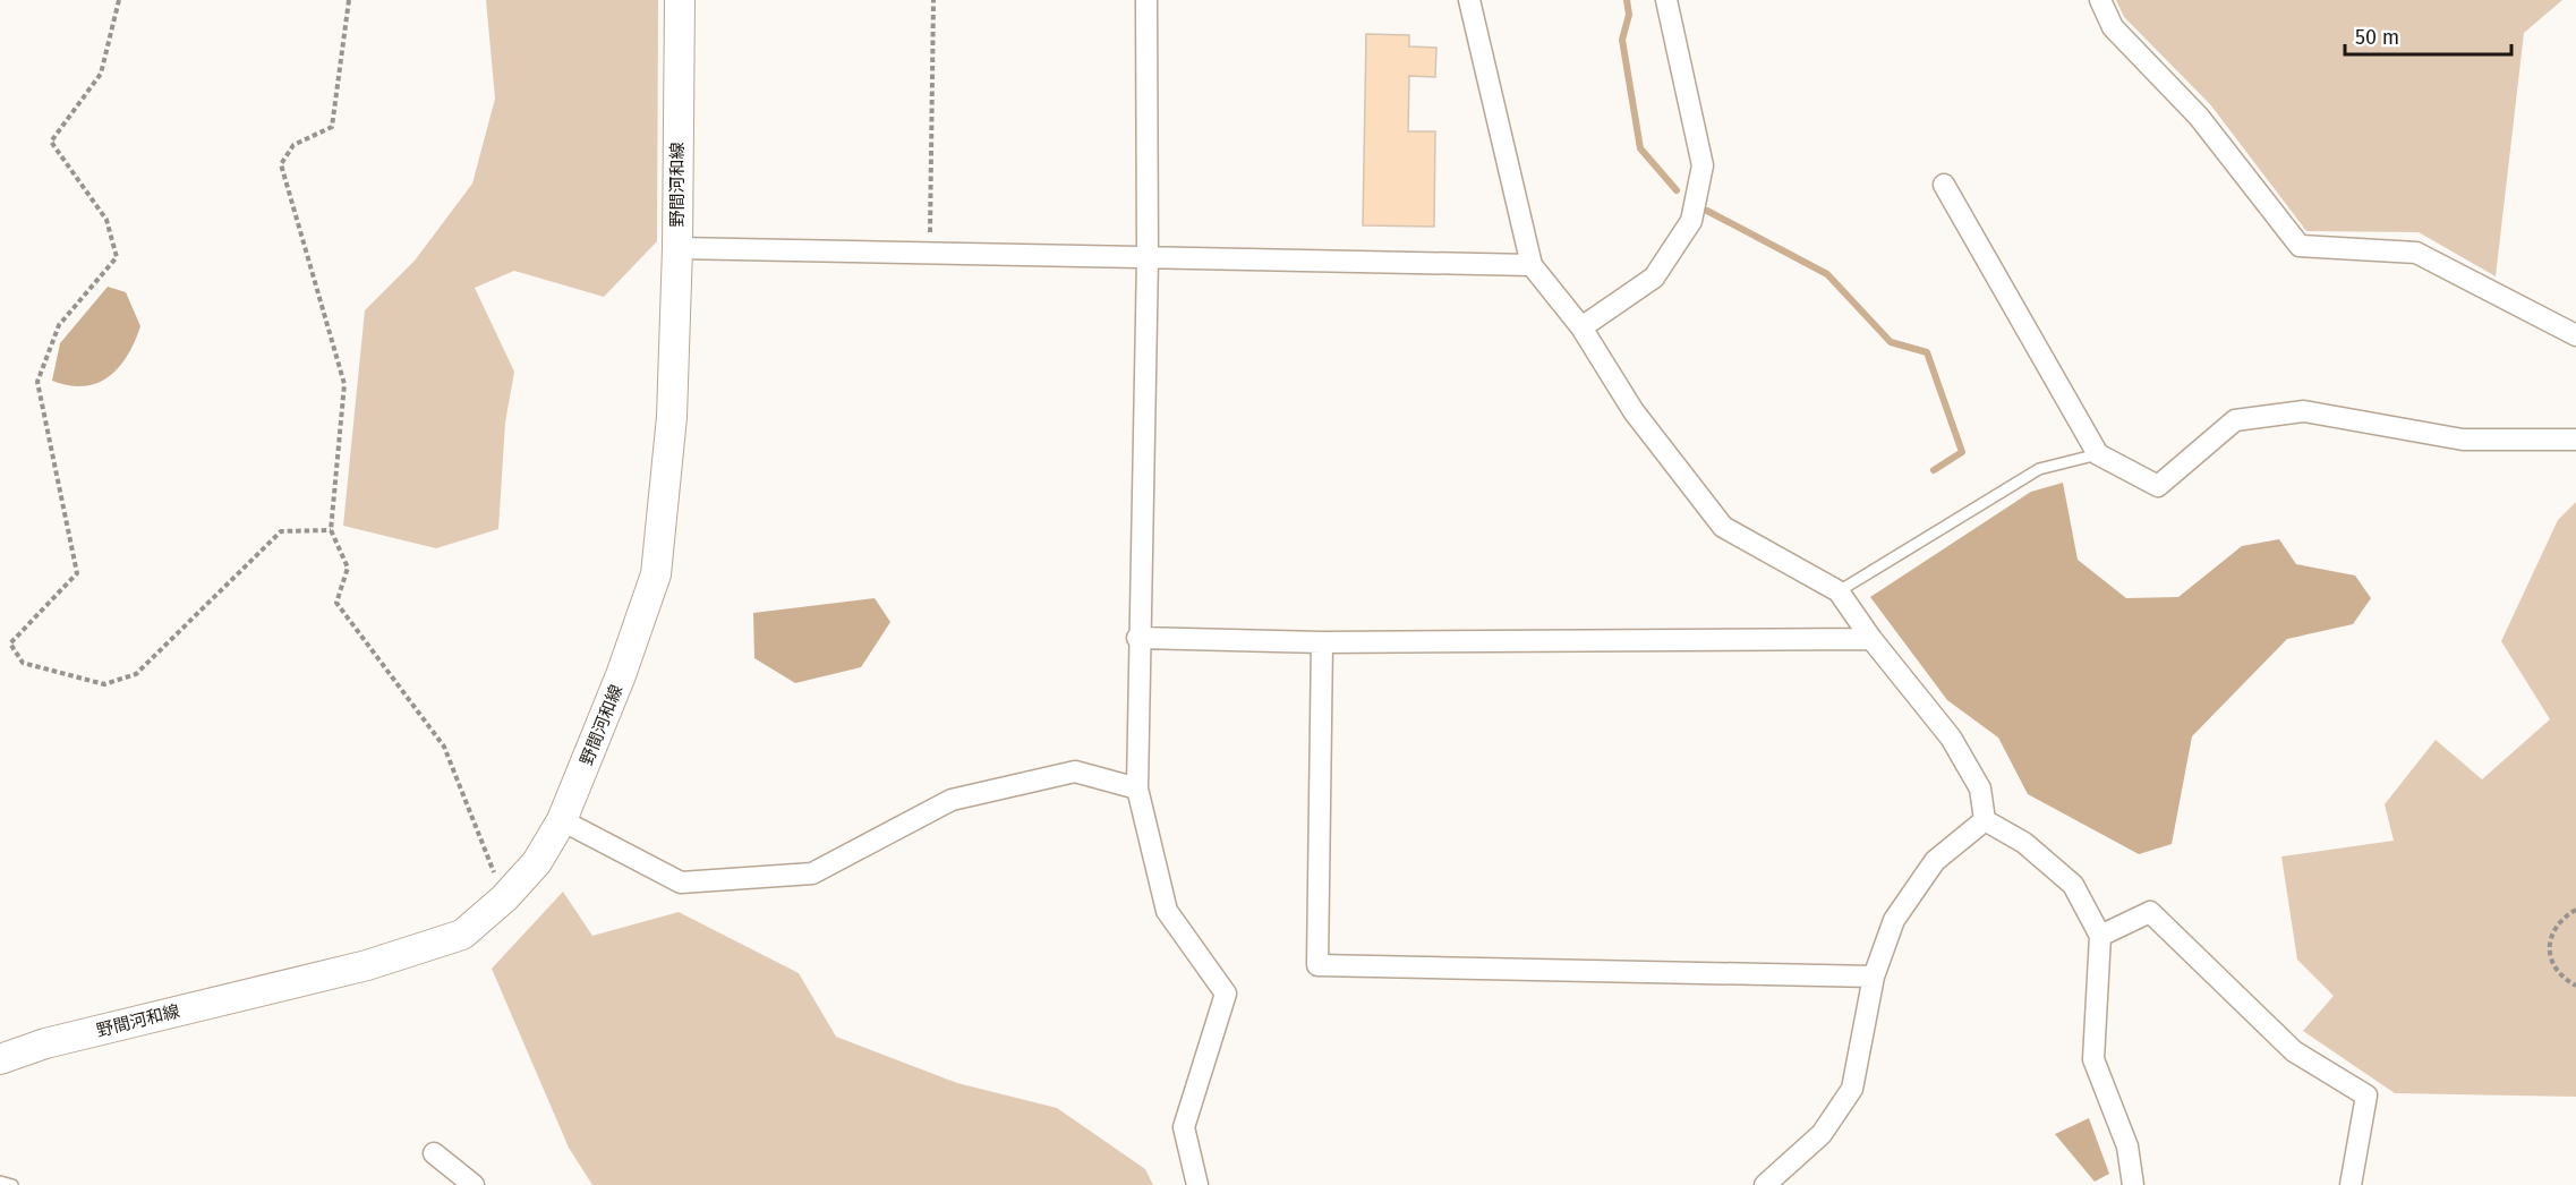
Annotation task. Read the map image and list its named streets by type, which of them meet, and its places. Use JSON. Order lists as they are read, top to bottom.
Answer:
{
  "streets": {
    "main road": ["野間河和線"]
  },
  "scale_bar": "50 m"
}
